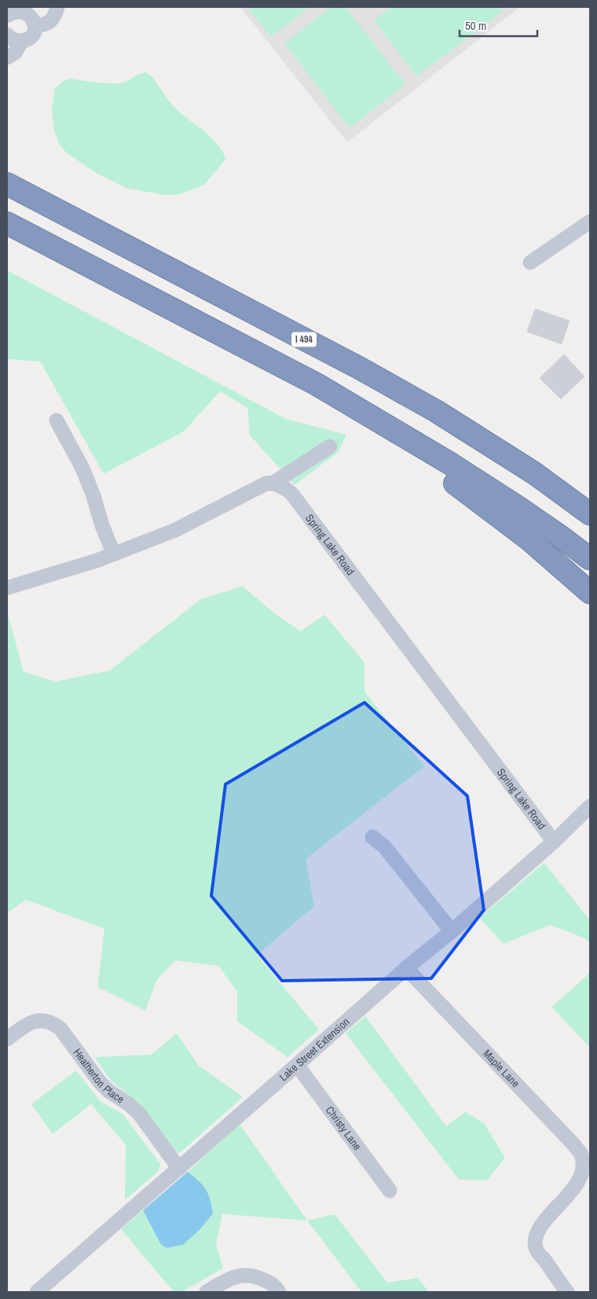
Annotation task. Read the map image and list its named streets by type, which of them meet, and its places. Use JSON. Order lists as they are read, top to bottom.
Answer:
{
  "streets": {
    "highway": ["I 494"],
    "street": [
      "Spring Lake Road",
      "Lake Street Extension",
      "Maple Lane",
      "Heatherton Place",
      "Christy Lane"
    ]
  },
  "crossings": [
    ["Spring Lake Road", "Lake Street Extension"],
    ["Lake Street Extension", "Maple Lane"],
    ["Lake Street Extension", "Heatherton Place"],
    ["Lake Street Extension", "Christy Lane"]
  ],
  "scale_bar": "50 m"
}
